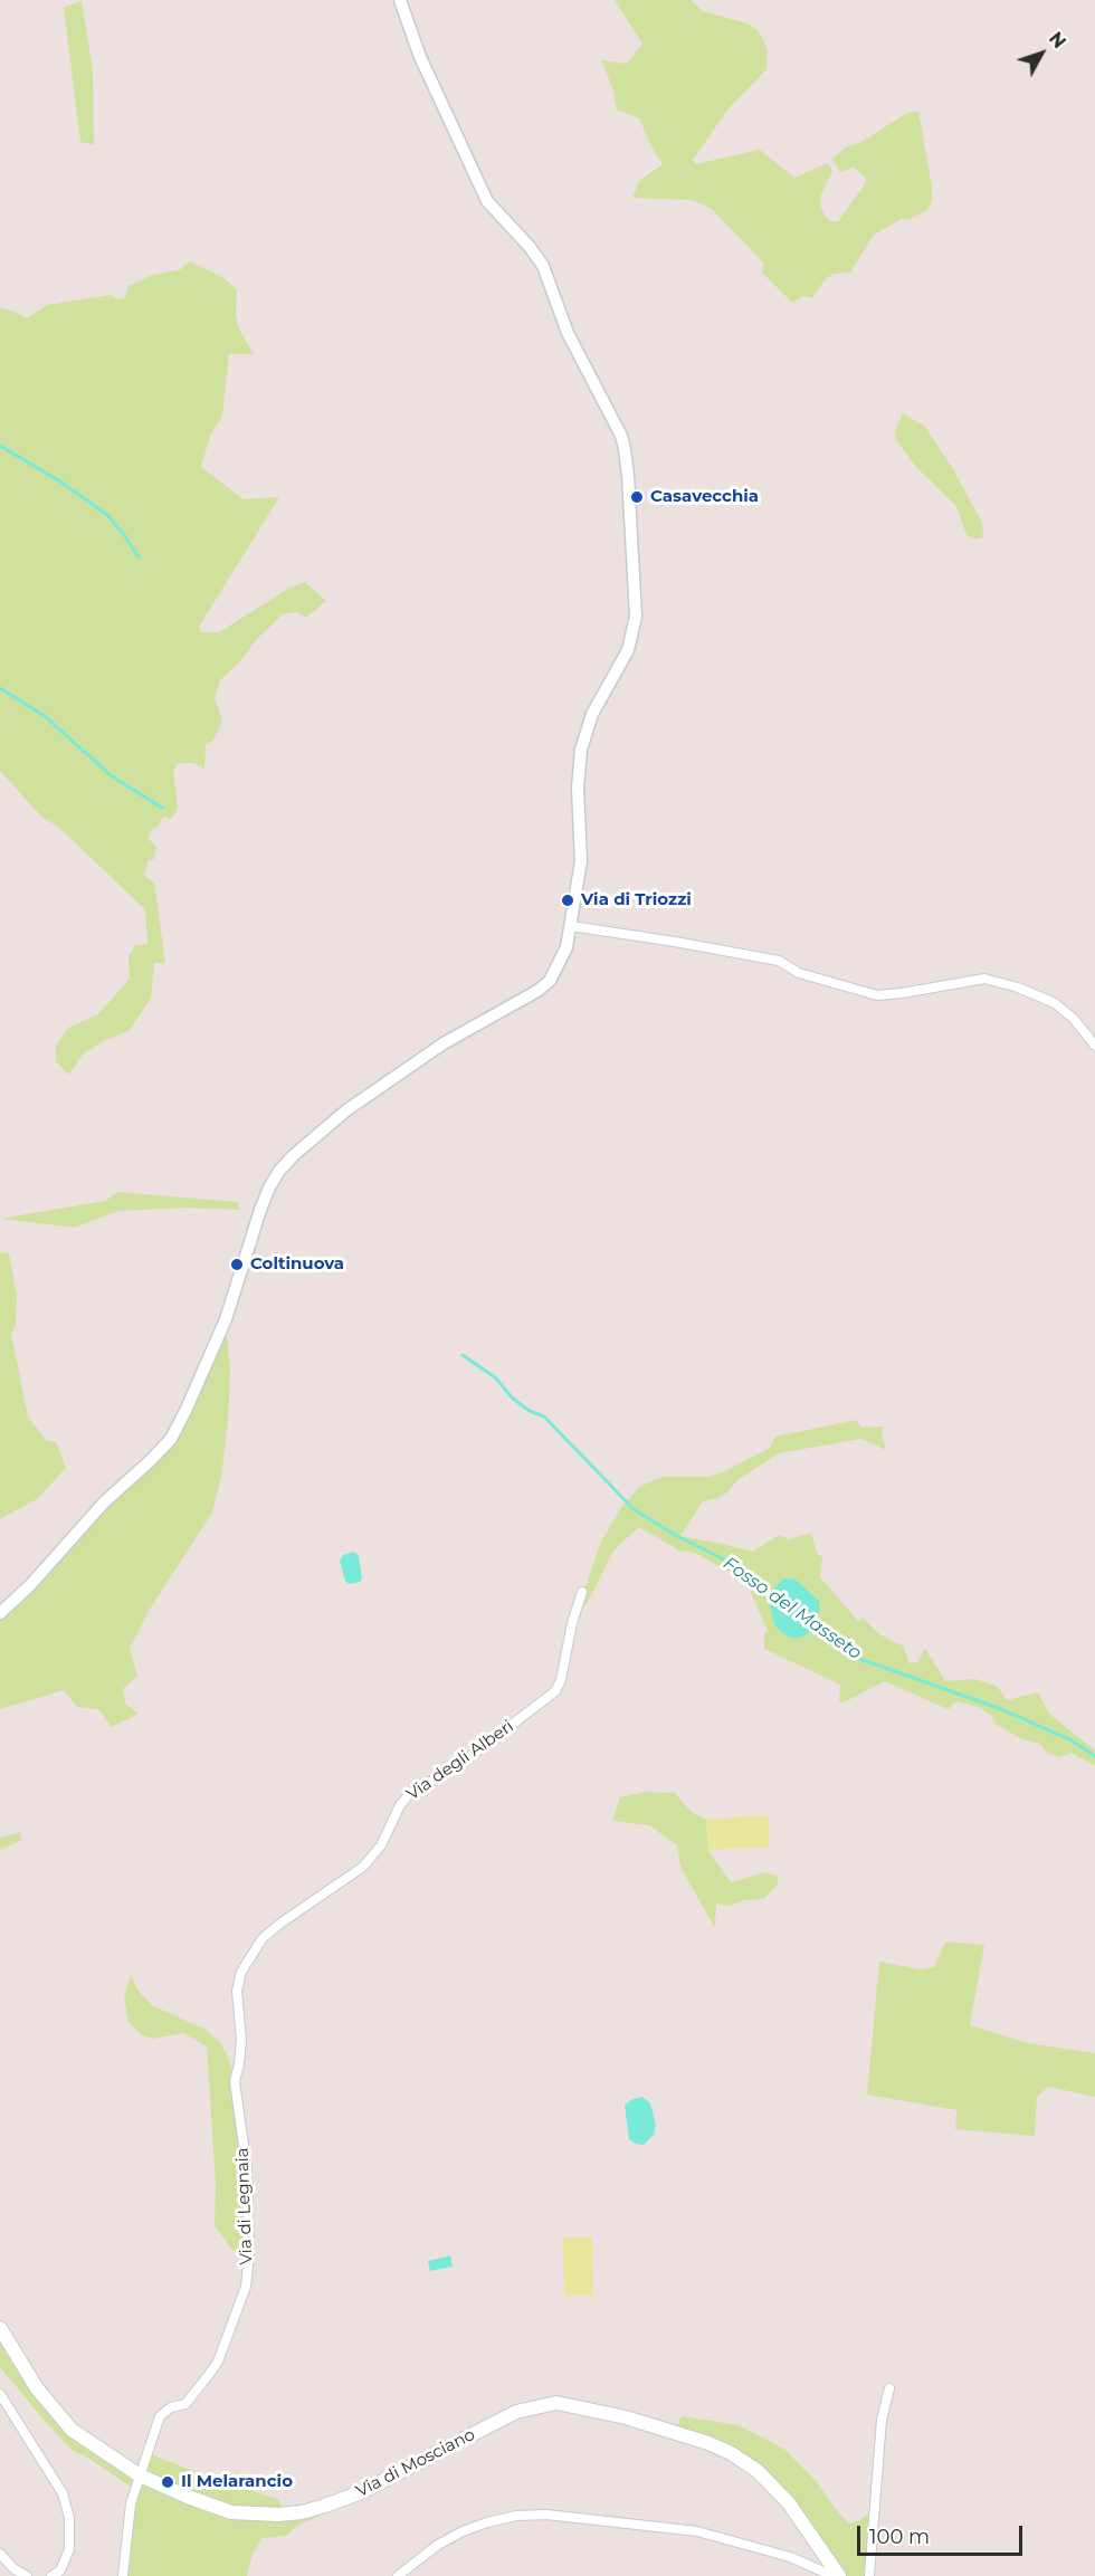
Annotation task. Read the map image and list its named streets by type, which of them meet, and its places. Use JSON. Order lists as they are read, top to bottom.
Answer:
{
  "streets": {
    "main road": ["Via di Mosciano"],
    "street": ["Via degli Alberi", "Via di Legnaia"]
  },
  "crossings": [
    ["Via degli Alberi", "Via di Legnaia"],
    ["Via di Legnaia", "Via di Mosciano"]
  ],
  "water": ["Fosso del Masseto"],
  "places": [
    "Casavecchia",
    "Via di Triozzi",
    "Coltinuova",
    "Il Melarancio"
  ],
  "scale_bar": "100 m",
  "north": "top right"
}
